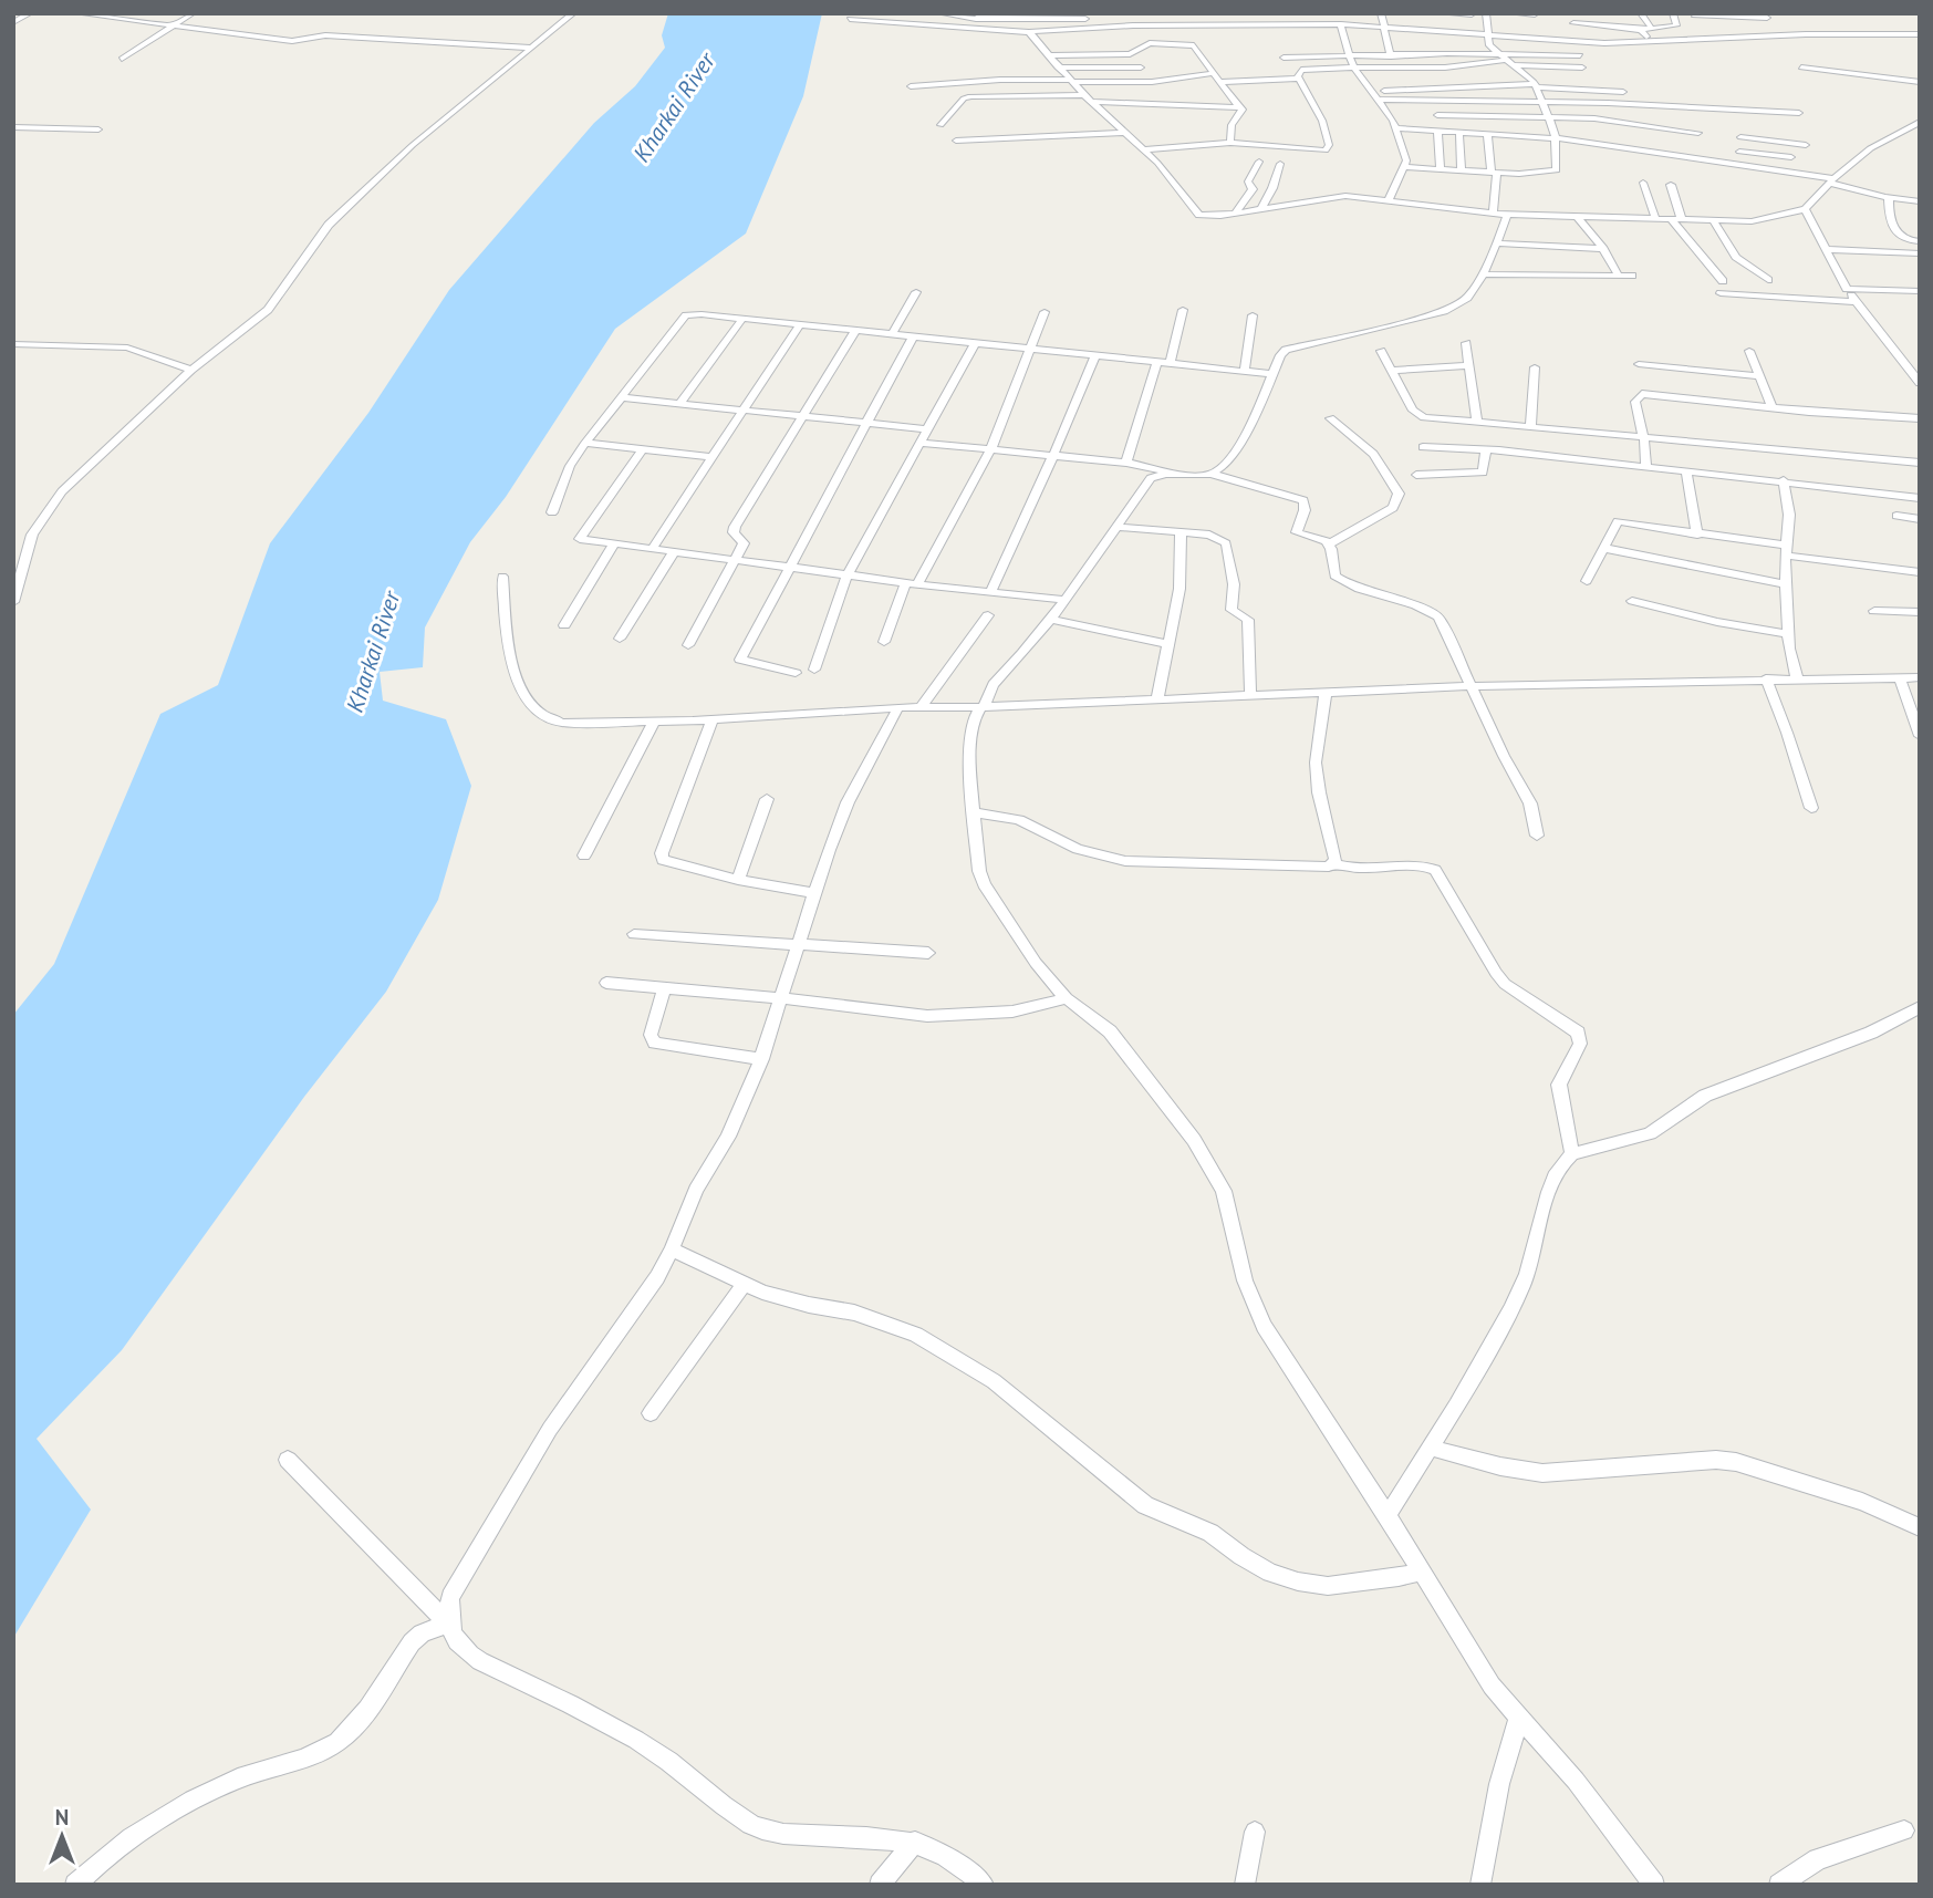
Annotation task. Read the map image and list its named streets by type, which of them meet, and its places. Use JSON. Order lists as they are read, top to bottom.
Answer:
{
  "water": ["Kharkai River"],
  "north": "top"
}
